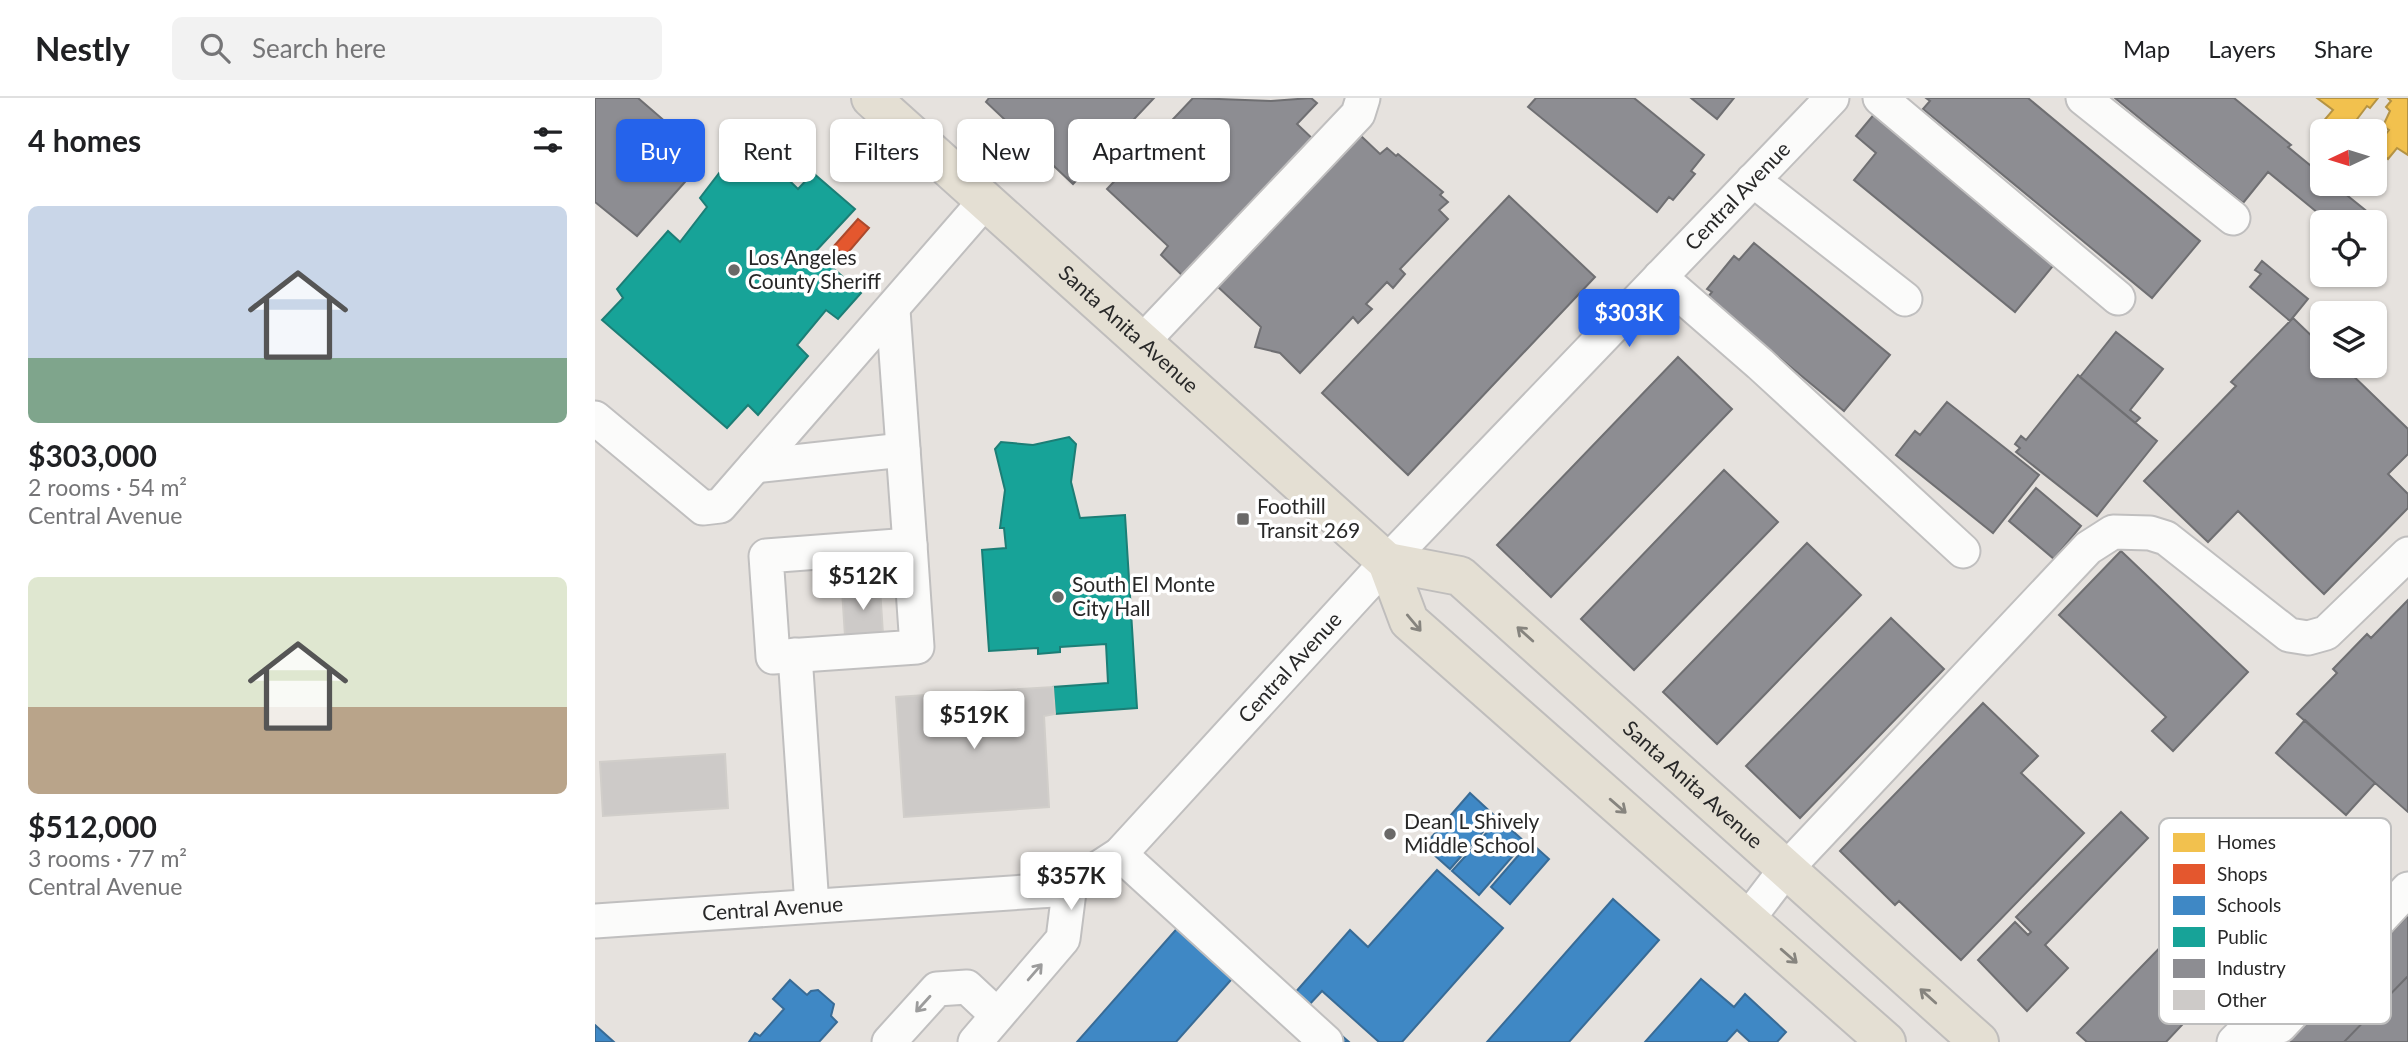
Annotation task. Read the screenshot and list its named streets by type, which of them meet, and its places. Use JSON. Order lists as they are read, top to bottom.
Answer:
{
  "streets": {
    "main road": ["Santa Anita Avenue"],
    "street": ["Central Avenue"]
  },
  "crossings": [
    ["Central Avenue", "Santa Anita Avenue"]
  ],
  "places": {
    "other": ["Los Angeles County Sheriff", "South El Monte City Hall", "Dean L Shively Middle School"],
    "transit": ["Foothill Transit 269"]
  },
  "legend": [
    "Homes",
    "Shops",
    "Schools",
    "Public",
    "Industry",
    "Other"
  ],
  "north": "left",
  "page": {
    "header": "Nestly",
    "search": "Search here",
    "nav": ["Map", "Layers", "Share"],
    "heading": "4 homes",
    "chip": [
      "Buy",
      "Rent",
      "Filters",
      "New",
      "Apartment"
    ],
    "list": [
      {
        "name": "$303,000",
        "note": "2 rooms · 54 m² · Central Avenue"
      },
      {
        "name": "$512,000",
        "note": "3 rooms · 77 m² · Central Avenue"
      }
    ],
    "price": [
      "$303K",
      "$512K",
      "$519K",
      "$357K"
    ]
  }
}
